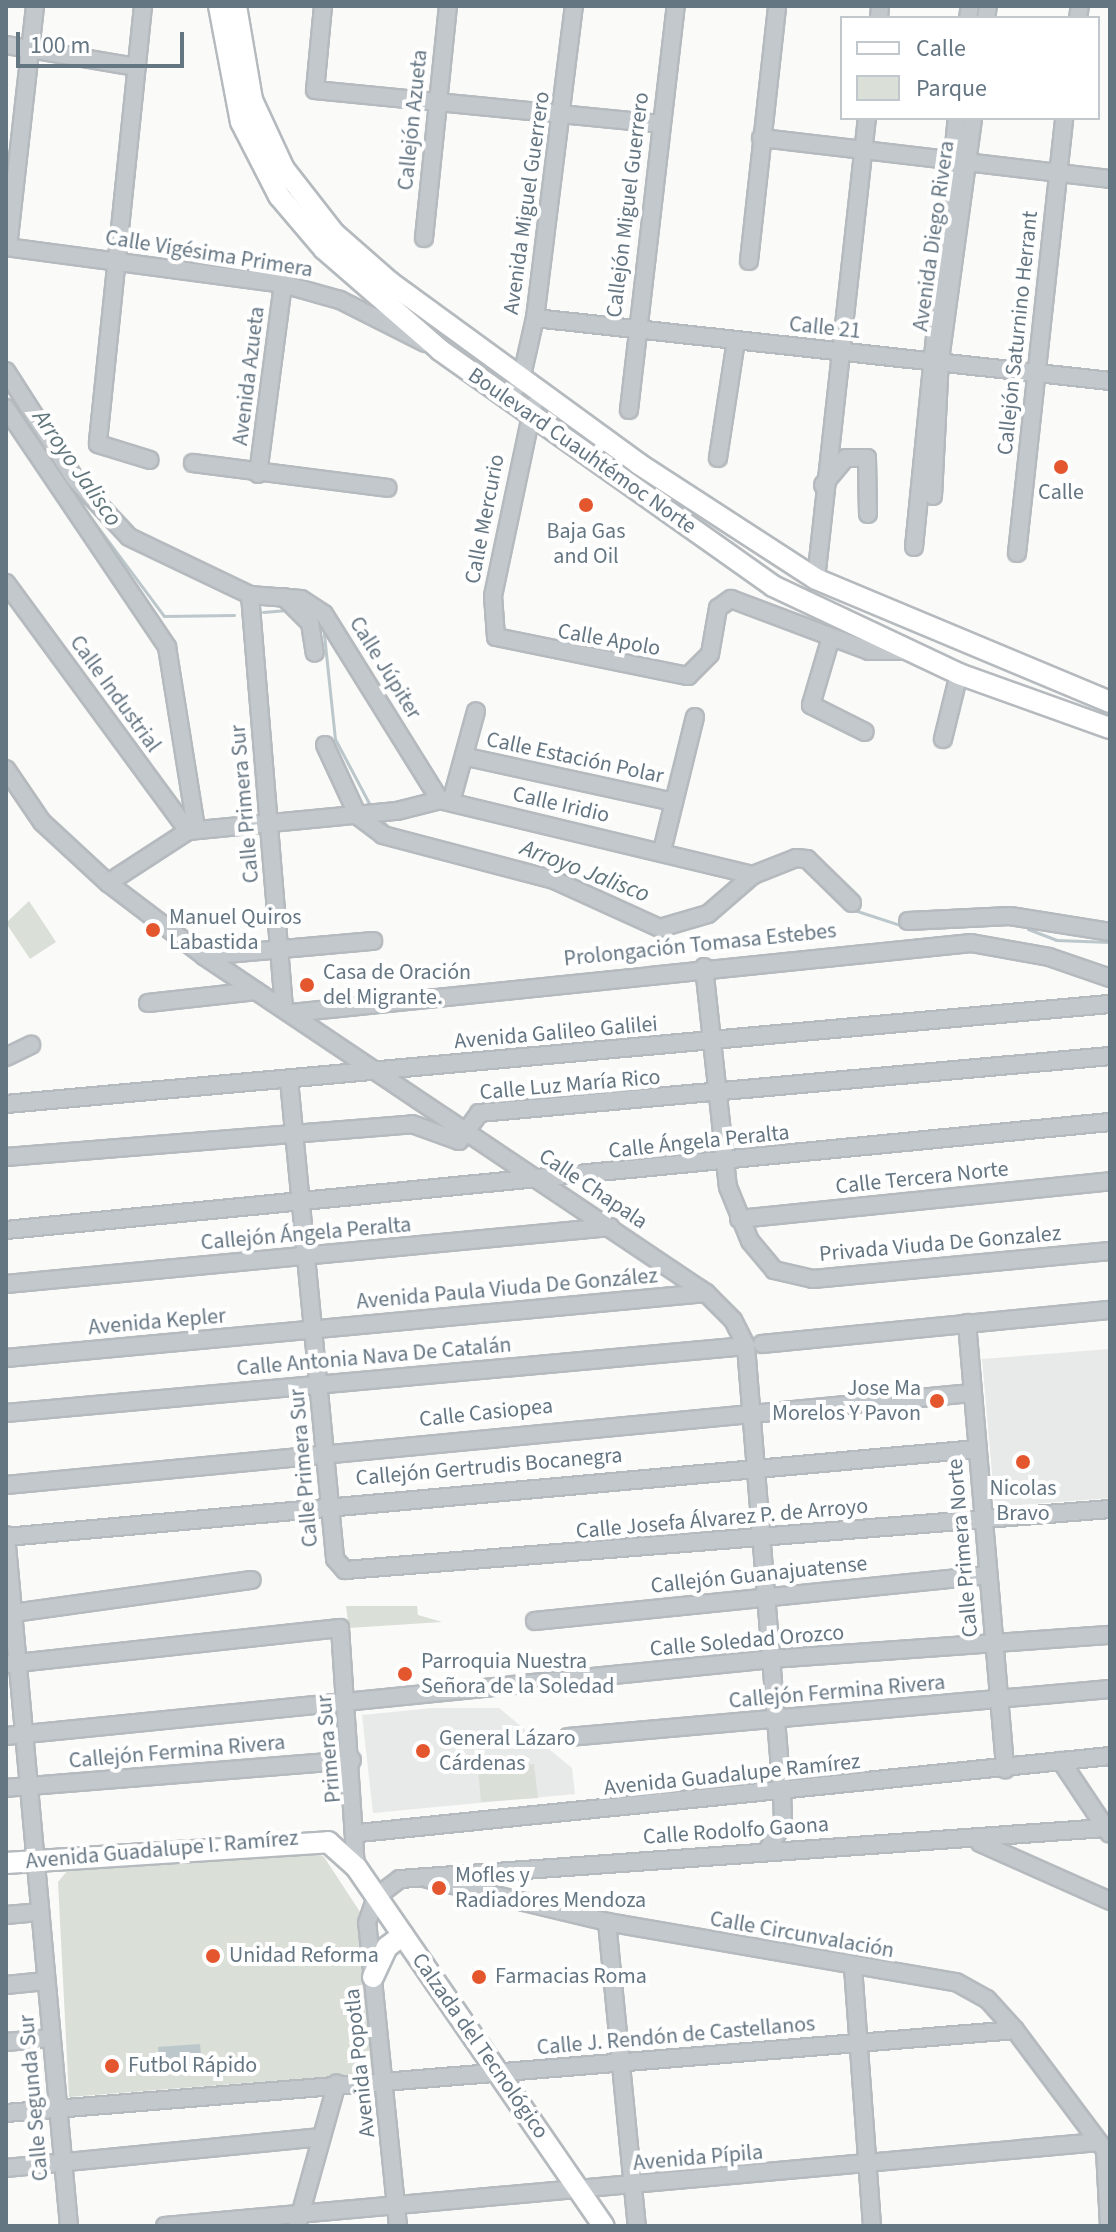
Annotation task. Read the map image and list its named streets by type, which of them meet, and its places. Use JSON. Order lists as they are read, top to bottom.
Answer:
{
  "streets": {
    "main road": ["Boulevard Cuauhtémoc Norte", "Avenida Guadalupe I. Ramírez", "Calzada del Tecnológico"],
    "street": [
      "Callejón Azueta",
      "Avenida Miguel Guerrero",
      "Callejón Miguel Guerrero",
      "Avenida Diego Rivera",
      "Calle Vigésima Primera",
      "Calle 21",
      "Callejón Saturnino Herrant",
      "Avenida Azueta",
      "Calle Mercurio",
      "Calle Apolo",
      "Calle Júpiter",
      "Calle Industrial",
      "Calle Estación Polar",
      "Calle Primera Sur",
      "Calle Iridio",
      "Prolongación Tomasa Estebes",
      "Avenida Galileo Galilei",
      "Calle Luz María Rico",
      "Calle Ángela Peralta",
      "Calle Tercera Norte",
      "Calle Chapala",
      "Callejón Ángela Peralta",
      "Privada Viuda De Gonzalez",
      "Avenida Paula Viuda De González",
      "Avenida Kepler",
      "Calle Antonia Nava De Catalán",
      "Calle Casiopea",
      "Callejón Gertrudis Bocanegra",
      "Calle Josefa Álvarez P. de Arroyo",
      "Calle Primera Norte",
      "Callejón Guanajuatense",
      "Calle Soledad Orozco",
      "Callejón Fermina Rivera",
      "Primera Sur",
      "Avenida Guadalupe Ramírez",
      "Calle Rodolfo Gaona",
      "Calle Circunvalación",
      "Calle J. Rendón de Castellanos",
      "Avenida Popotla",
      "Calle Segunda Sur",
      "Avenida Pípila"
    ]
  },
  "crossings": [
    ["Avenida Miguel Guerrero", "Calle 21"],
    ["Avenida Miguel Guerrero", "Boulevard Cuauhtémoc Norte"],
    ["Callejón Miguel Guerrero", "Calle 21"],
    ["Avenida Diego Rivera", "Calle 21"],
    ["Calle Vigésima Primera", "Avenida Azueta"],
    ["Calle Vigésima Primera", "Boulevard Cuauhtémoc Norte"],
    ["Calle 21", "Callejón Saturnino Herrant"],
    ["Boulevard Cuauhtémoc Norte", "Calle Mercurio"],
    ["Calle Mercurio", "Calle Apolo"],
    ["Calle Júpiter", "Calle Primera Sur"],
    ["Calle Júpiter", "Calle Iridio"],
    ["Calle Industrial", "Calle Iridio"],
    ["Calle Primera Sur", "Calle Iridio"],
    ["Calle Primera Sur", "Prolongación Tomasa Estebes"],
    ["Calle Primera Sur", "Avenida Galileo Galilei"],
    ["Calle Primera Sur", "Calle Luz María Rico"],
    ["Calle Primera Sur", "Calle Ángela Peralta"],
    ["Calle Primera Sur", "Calle Chapala"],
    ["Calle Primera Sur", "Callejón Ángela Peralta"],
    ["Calle Primera Sur", "Avenida Paula Viuda De González"],
    ["Calle Primera Sur", "Avenida Kepler"],
    ["Calle Primera Sur", "Calle Antonia Nava De Catalán"],
    ["Calle Primera Sur", "Calle Casiopea"],
    ["Calle Primera Sur", "Callejón Gertrudis Bocanegra"],
    ["Calle Primera Sur", "Calle Josefa Álvarez P. de Arroyo"],
    ["Prolongación Tomasa Estebes", "Calle Chapala"],
    ["Avenida Galileo Galilei", "Calle Chapala"],
    ["Calle Luz María Rico", "Calle Chapala"],
    ["Calle Ángela Peralta", "Calle Chapala"],
    ["Calle Tercera Norte", "Privada Viuda De Gonzalez"],
    ["Calle Chapala", "Callejón Ángela Peralta"],
    ["Calle Chapala", "Avenida Paula Viuda De González"],
    ["Calle Chapala", "Calle Antonia Nava De Catalán"],
    ["Avenida Paula Viuda De González", "Avenida Kepler"],
    ["Calle Antonia Nava De Catalán", "Calle Primera Norte"],
    ["Calle Casiopea", "Calle Primera Norte"],
    ["Callejón Gertrudis Bocanegra", "Calle Primera Norte"],
    ["Callejón Gertrudis Bocanegra", "Calle Segunda Sur"],
    ["Calle Josefa Álvarez P. de Arroyo", "Calle Primera Norte"],
    ["Calle Primera Norte", "Callejón Guanajuatense"],
    ["Calle Primera Norte", "Calle Soledad Orozco"],
    ["Calle Primera Norte", "Callejón Fermina Rivera"],
    ["Calle Primera Norte", "Avenida Guadalupe Ramírez"],
    ["Calle Soledad Orozco", "Primera Sur"],
    ["Calle Soledad Orozco", "Calle Segunda Sur"],
    ["Callejón Fermina Rivera", "Primera Sur"],
    ["Callejón Fermina Rivera", "Calle Segunda Sur"],
    ["Primera Sur", "Avenida Guadalupe Ramírez"],
    ["Primera Sur", "Avenida Guadalupe I. Ramírez"],
    ["Primera Sur", "Calzada del Tecnológico"],
    ["Primera Sur", "Calle Segunda Sur"],
    ["Calle Rodolfo Gaona", "Calle Circunvalación"],
    ["Calle Rodolfo Gaona", "Calzada del Tecnológico"],
    ["Calle Rodolfo Gaona", "Avenida Popotla"],
    ["Avenida Guadalupe I. Ramírez", "Calzada del Tecnológico"],
    ["Avenida Guadalupe I. Ramírez", "Calle Segunda Sur"],
    ["Calle Circunvalación", "Calle J. Rendón de Castellanos"],
    ["Calle Circunvalación", "Avenida Pípila"],
    ["Calle J. Rendón de Castellanos", "Calzada del Tecnológico"],
    ["Calle J. Rendón de Castellanos", "Avenida Popotla"],
    ["Calle J. Rendón de Castellanos", "Calle Segunda Sur"],
    ["Calzada del Tecnológico", "Avenida Popotla"],
    ["Calzada del Tecnológico", "Avenida Pípila"],
    ["Avenida Popotla", "Avenida Pípila"]
  ],
  "water": ["Arroyo Jalisco"],
  "places": [
    "Calle",
    "Baja Gas and Oil",
    "Manuel Quiros Labastida",
    "Casa de Oración del Migrante.",
    "Jose Ma Morelos Y Pavon",
    "Nicolas Bravo",
    "Parroquia Nuestra Señora de la Soledad",
    "General Lázaro Cárdenas",
    "Mofles y Radiadores Mendoza",
    "Unidad Reforma",
    "Farmacias Roma",
    "Futbol Rápido"
  ],
  "legend": ["Calle", "Parque"],
  "scale_bar": "100 m"
}
